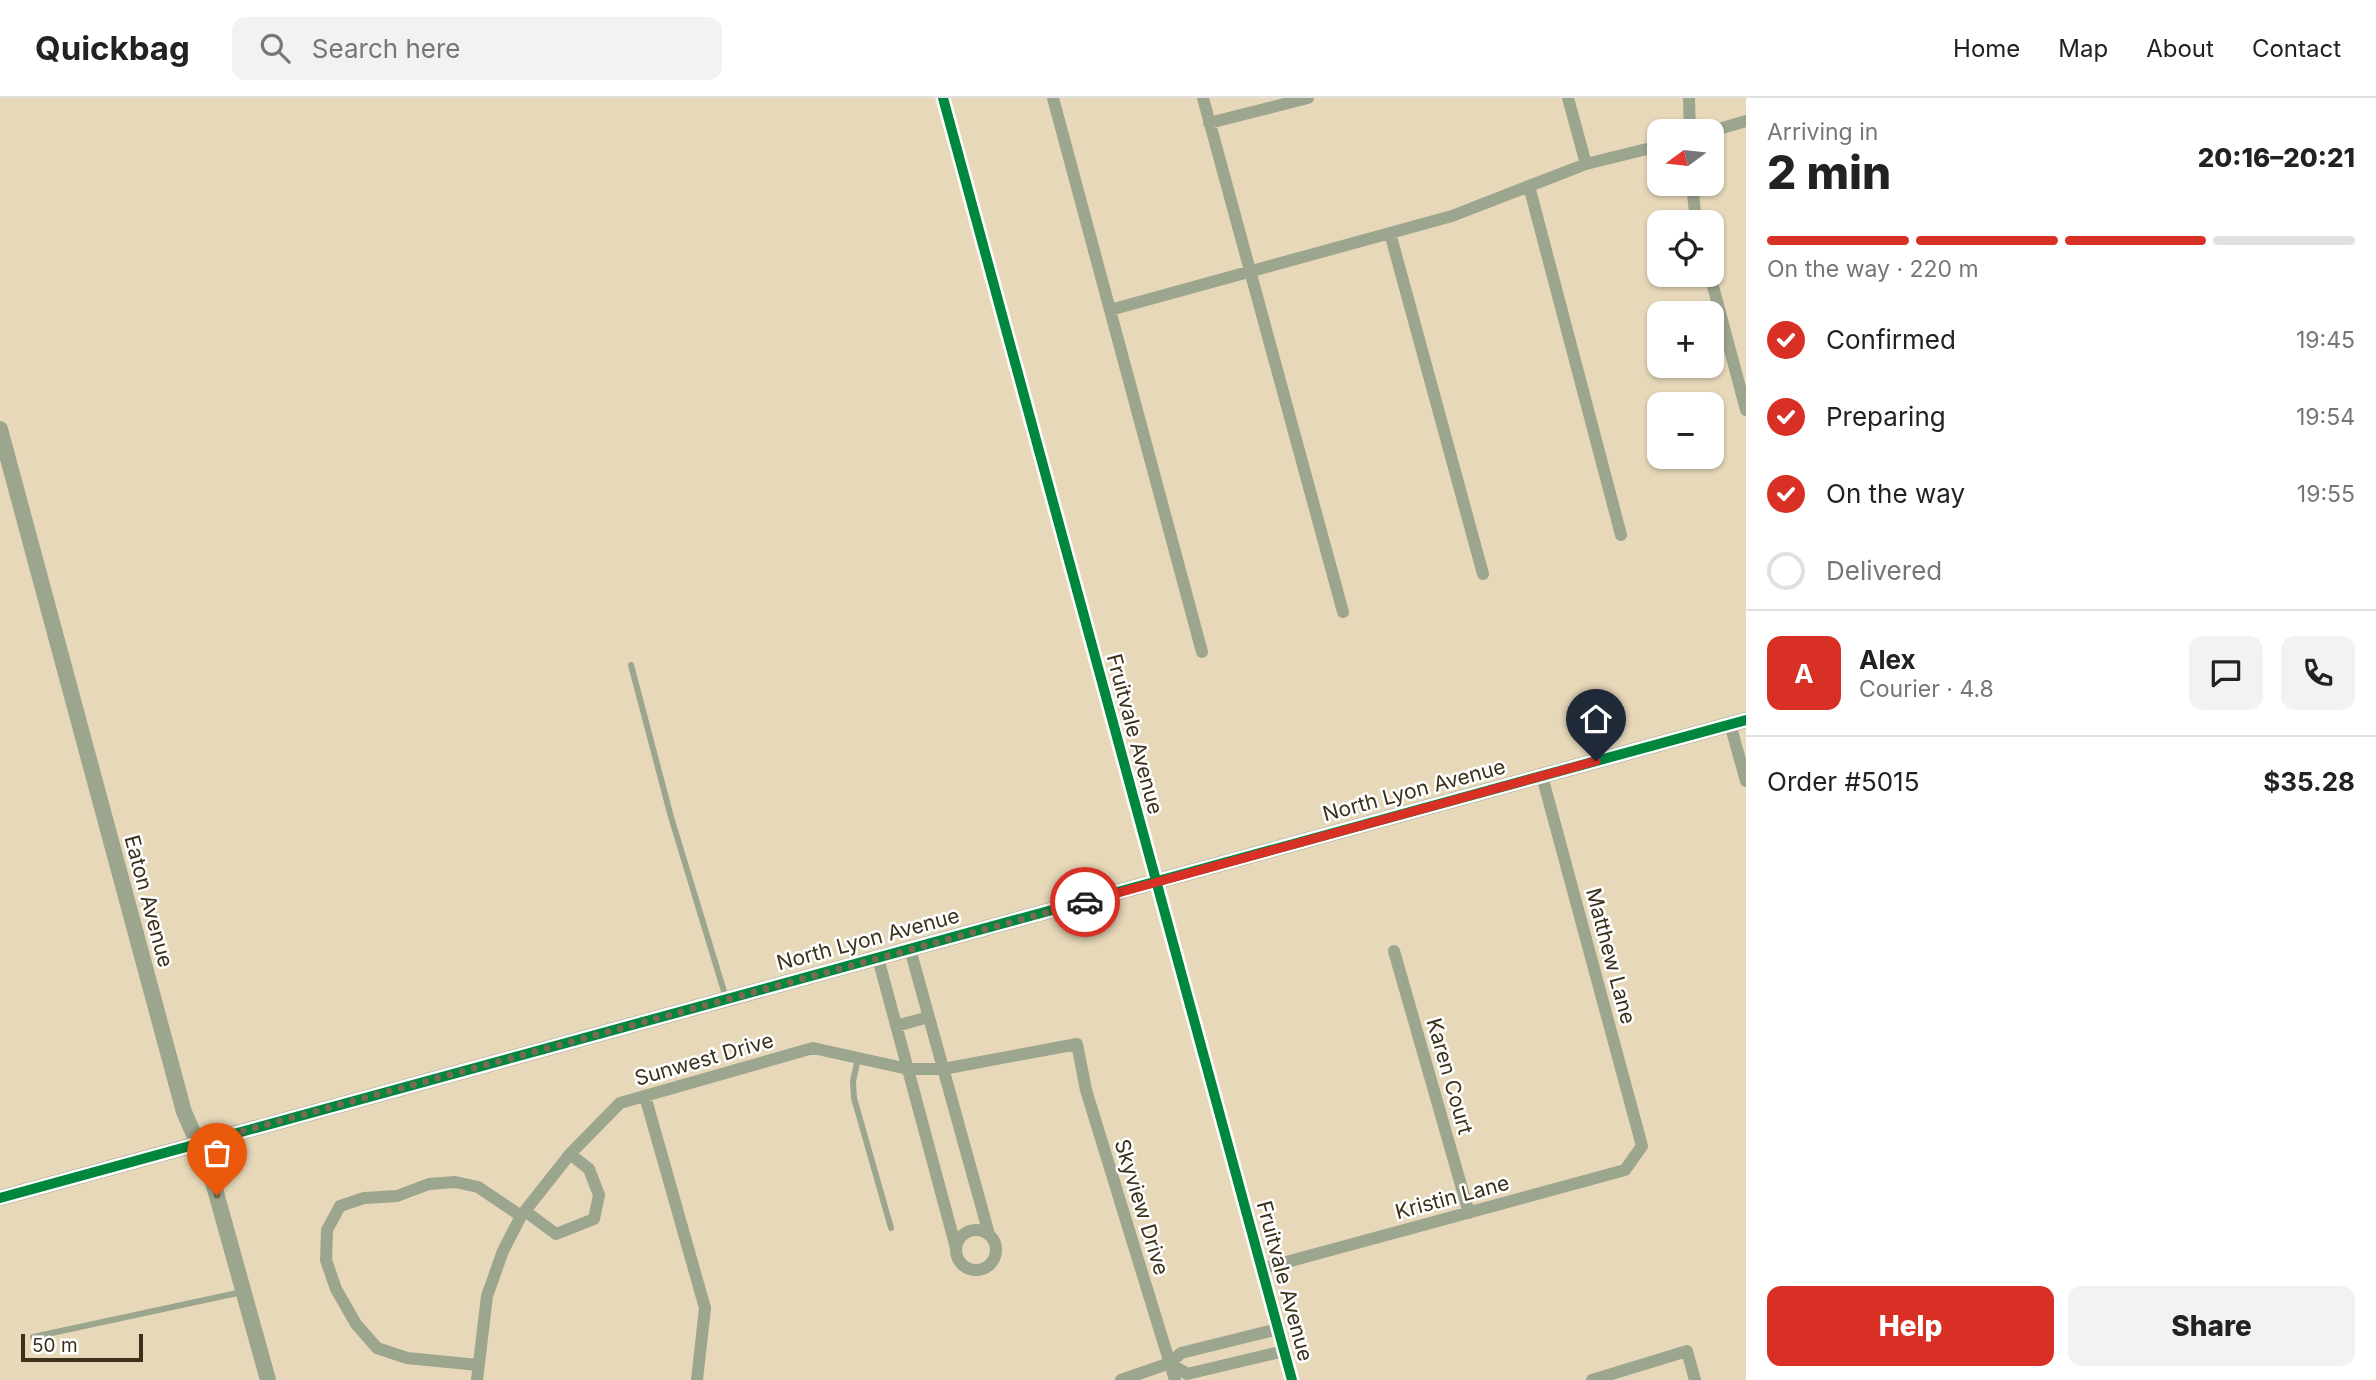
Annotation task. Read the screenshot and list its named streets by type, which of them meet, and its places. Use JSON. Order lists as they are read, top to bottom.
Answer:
{
  "streets": {
    "street": [
      "Fruitvale Avenue",
      "North Lyon Avenue",
      "Eaton Avenue",
      "Matthew Lane",
      "Sunwest Drive",
      "Karen Court",
      "Kristin Lane",
      "Skyview Drive"
    ]
  },
  "crossings": [
    ["Fruitvale Avenue", "North Lyon Avenue"],
    ["Fruitvale Avenue", "Kristin Lane"],
    ["North Lyon Avenue", "Eaton Avenue"],
    ["North Lyon Avenue", "Matthew Lane"],
    ["Matthew Lane", "Kristin Lane"],
    ["Sunwest Drive", "Skyview Drive"],
    ["Karen Court", "Kristin Lane"]
  ],
  "scale_bar": "50 m",
  "north": "left",
  "page": {
    "header": "Quickbag",
    "search": "Search here",
    "nav": [
      "Home",
      "Map",
      "About",
      "Contact"
    ],
    "heading": ["2 min", "Arriving in", "20:16–20:21"],
    "panel": [
      "Alex",
      "Courier · 4.8",
      "Order #5015",
      "$35.28"
    ],
    "map_buttons": ["+", "−"],
    "bar": "On the way · 220 m",
    "list": [
      ["Confirmed", "19:45"],
      ["Preparing", "19:54"],
      ["On the way", "19:55"],
      "Delivered"
    ],
    "round": "A",
    "buttons": ["Help", "Share"],
    "scale": "50 m"
  }
}
